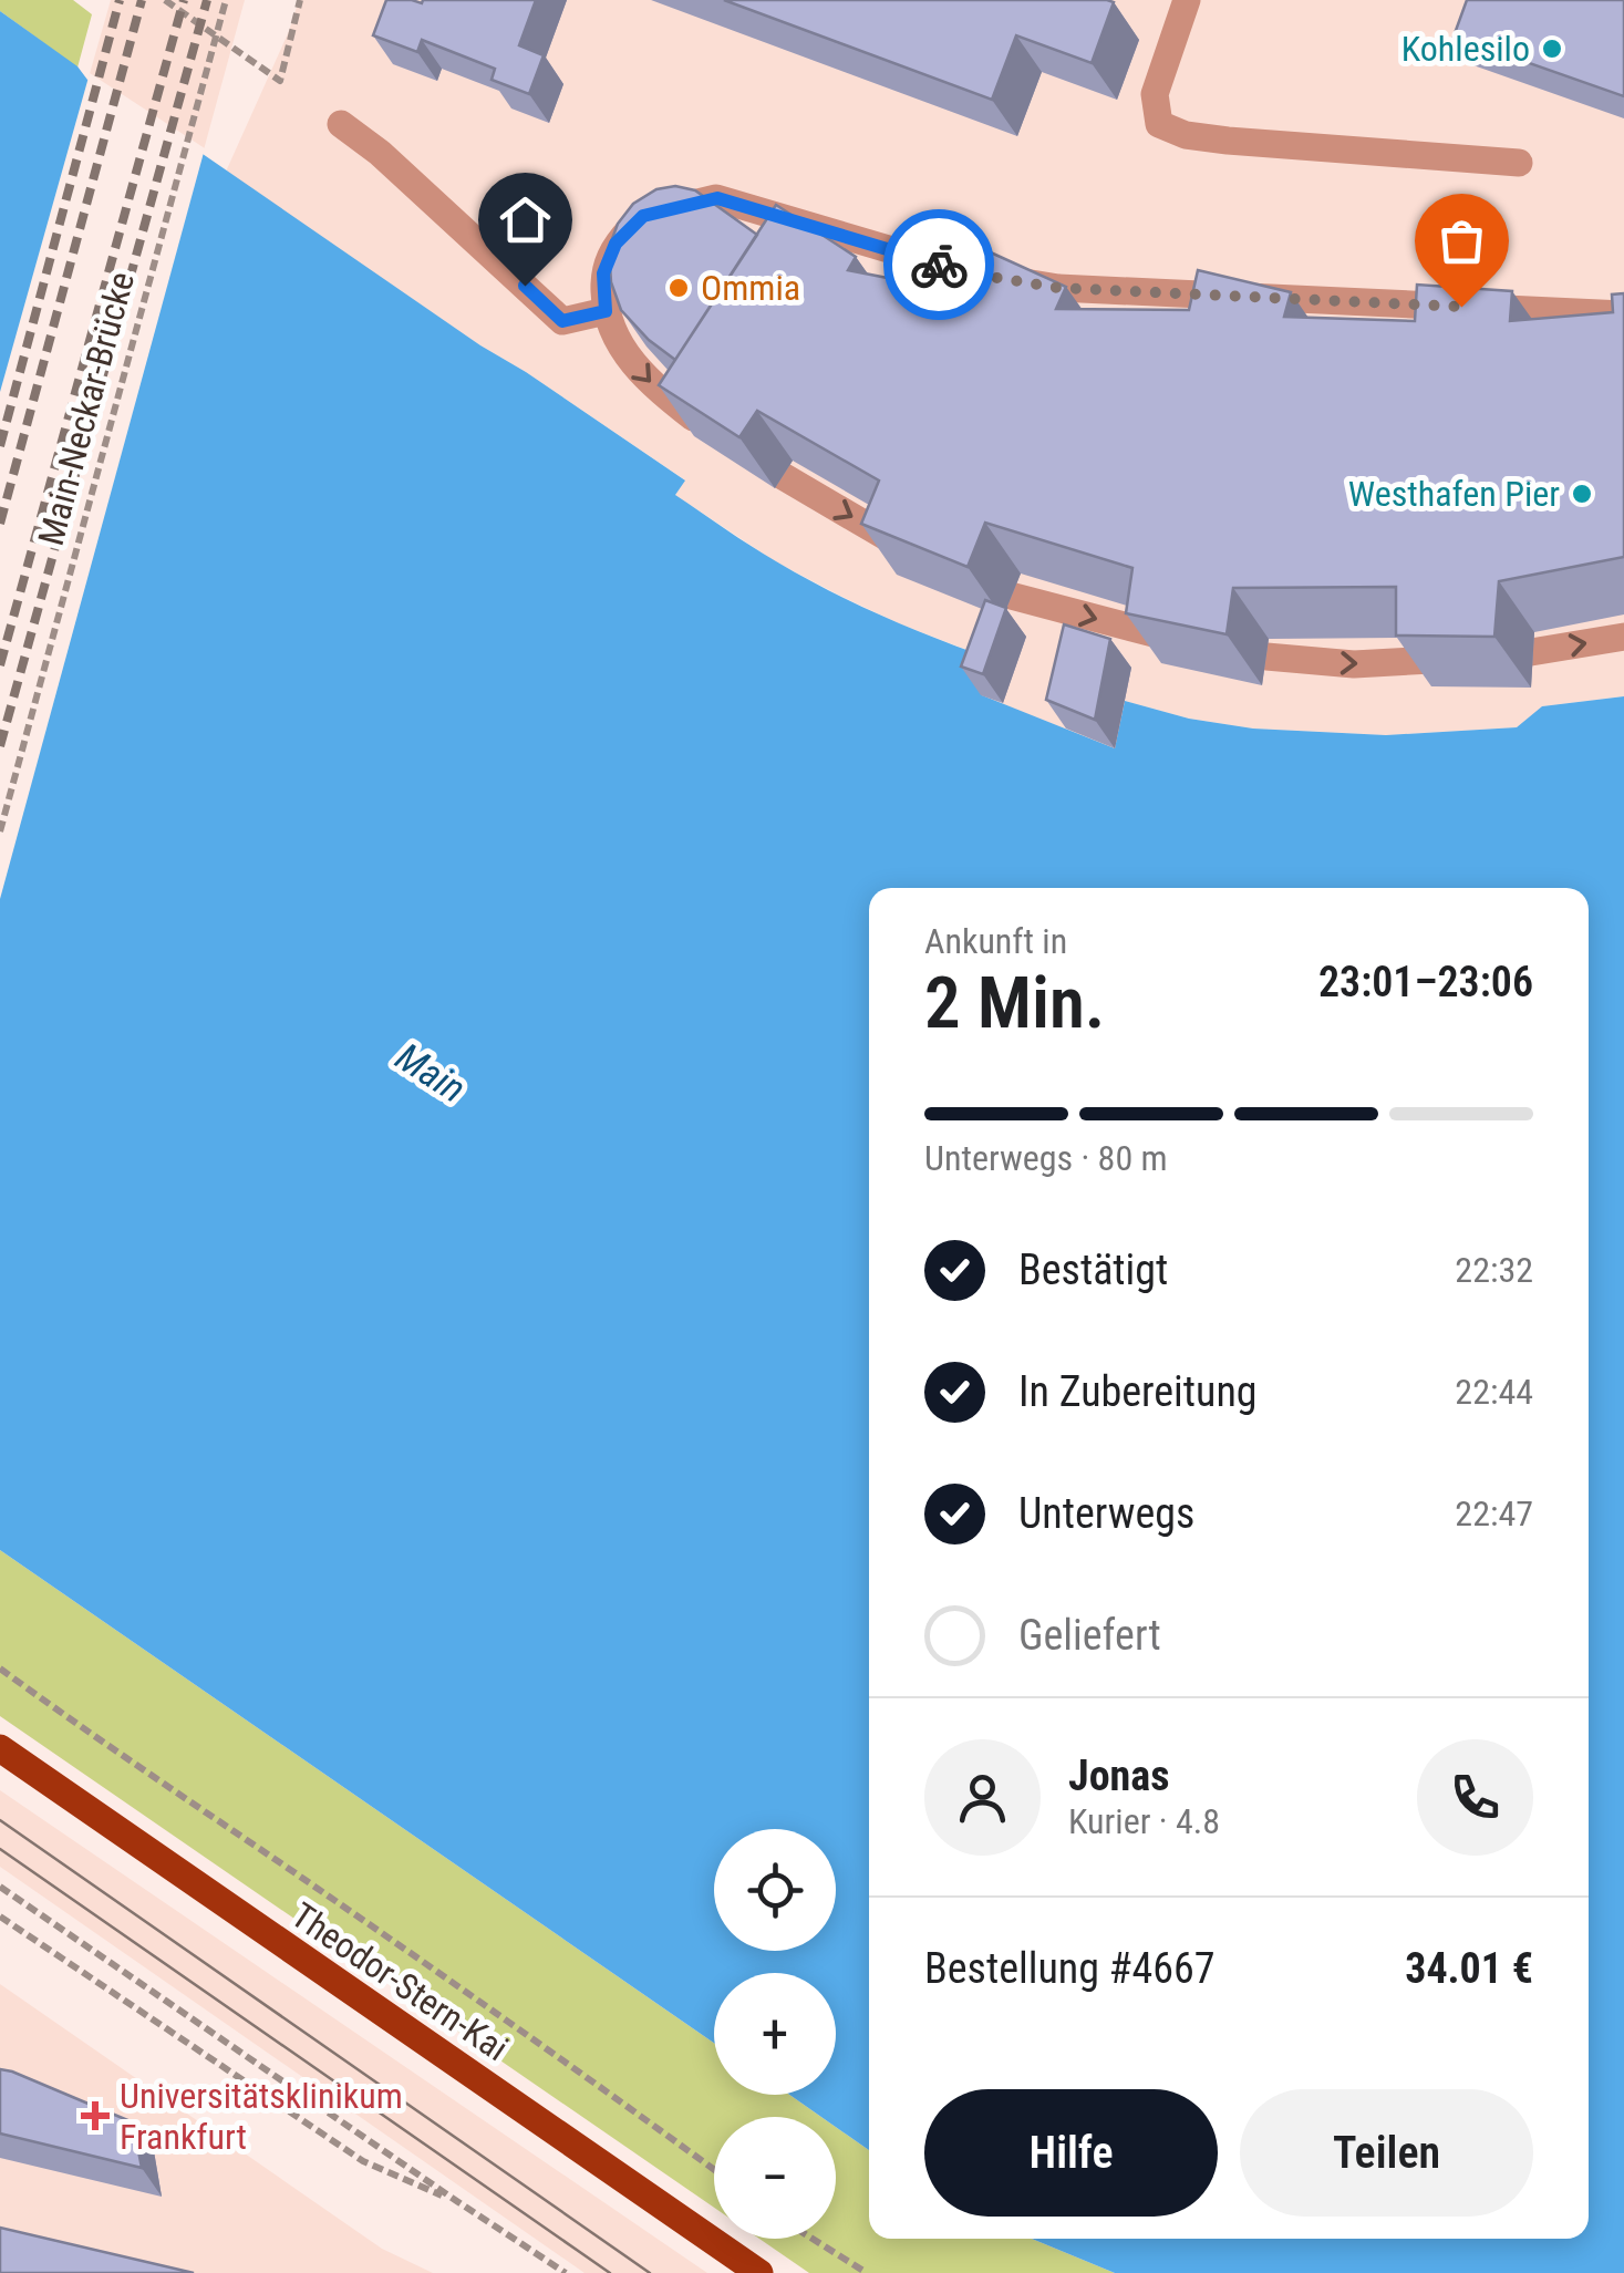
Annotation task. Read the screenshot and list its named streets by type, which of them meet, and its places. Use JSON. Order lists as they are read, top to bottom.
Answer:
{
  "streets": {
    "main road": ["Theodor-Stern-Kai"],
    "path": ["Main-Neckar-Brücke"]
  },
  "water": ["Main"],
  "places": {
    "other": ["Kohlesilo", "Ommia", "Westhafen Pier"],
    "health": ["Universitätsklinikum Frankfurt"]
  },
  "page": {
    "heading": ["2 Min.", "Ankunft in", "23:01–23:06"],
    "panel": [
      "Jonas",
      "Kurier · 4.8",
      "Bestellung #4667",
      "34.01 €"
    ],
    "bar": "Unterwegs · 80 m",
    "list": [
      ["Bestätigt", "22:32"],
      ["In Zubereitung", "22:44"],
      ["Unterwegs", "22:47"],
      "Geliefert"
    ],
    "map_buttons": ["+", "−"],
    "buttons": ["Hilfe", "Teilen"]
  }
}
